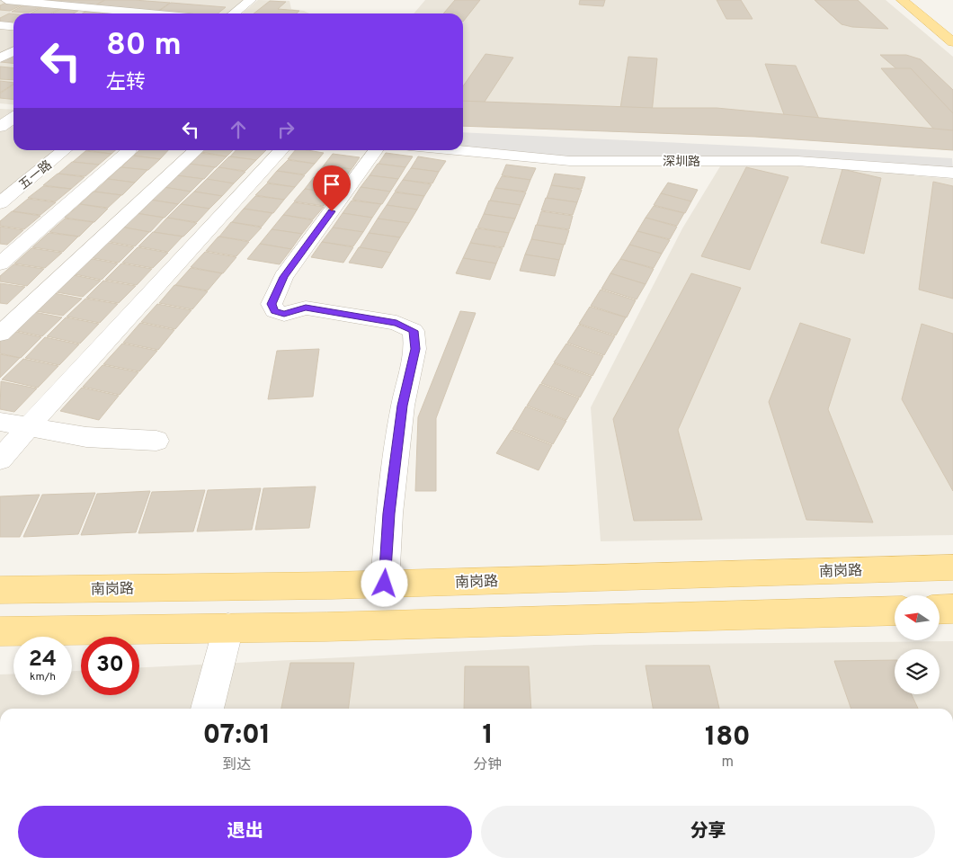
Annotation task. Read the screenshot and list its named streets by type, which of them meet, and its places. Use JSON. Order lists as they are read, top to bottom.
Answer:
{
  "streets": {
    "main road": ["南岗路"],
    "street": ["深圳路", "五一路"]
  },
  "north": "left",
  "page": {
    "turn": ["80 m", "左转"],
    "speed": "24 km/h",
    "limit": "30",
    "eta": [
      "07:01",
      "到达",
      "1",
      "分钟",
      "180",
      "m"
    ],
    "buttons": ["退出", "分享"]
  }
}
